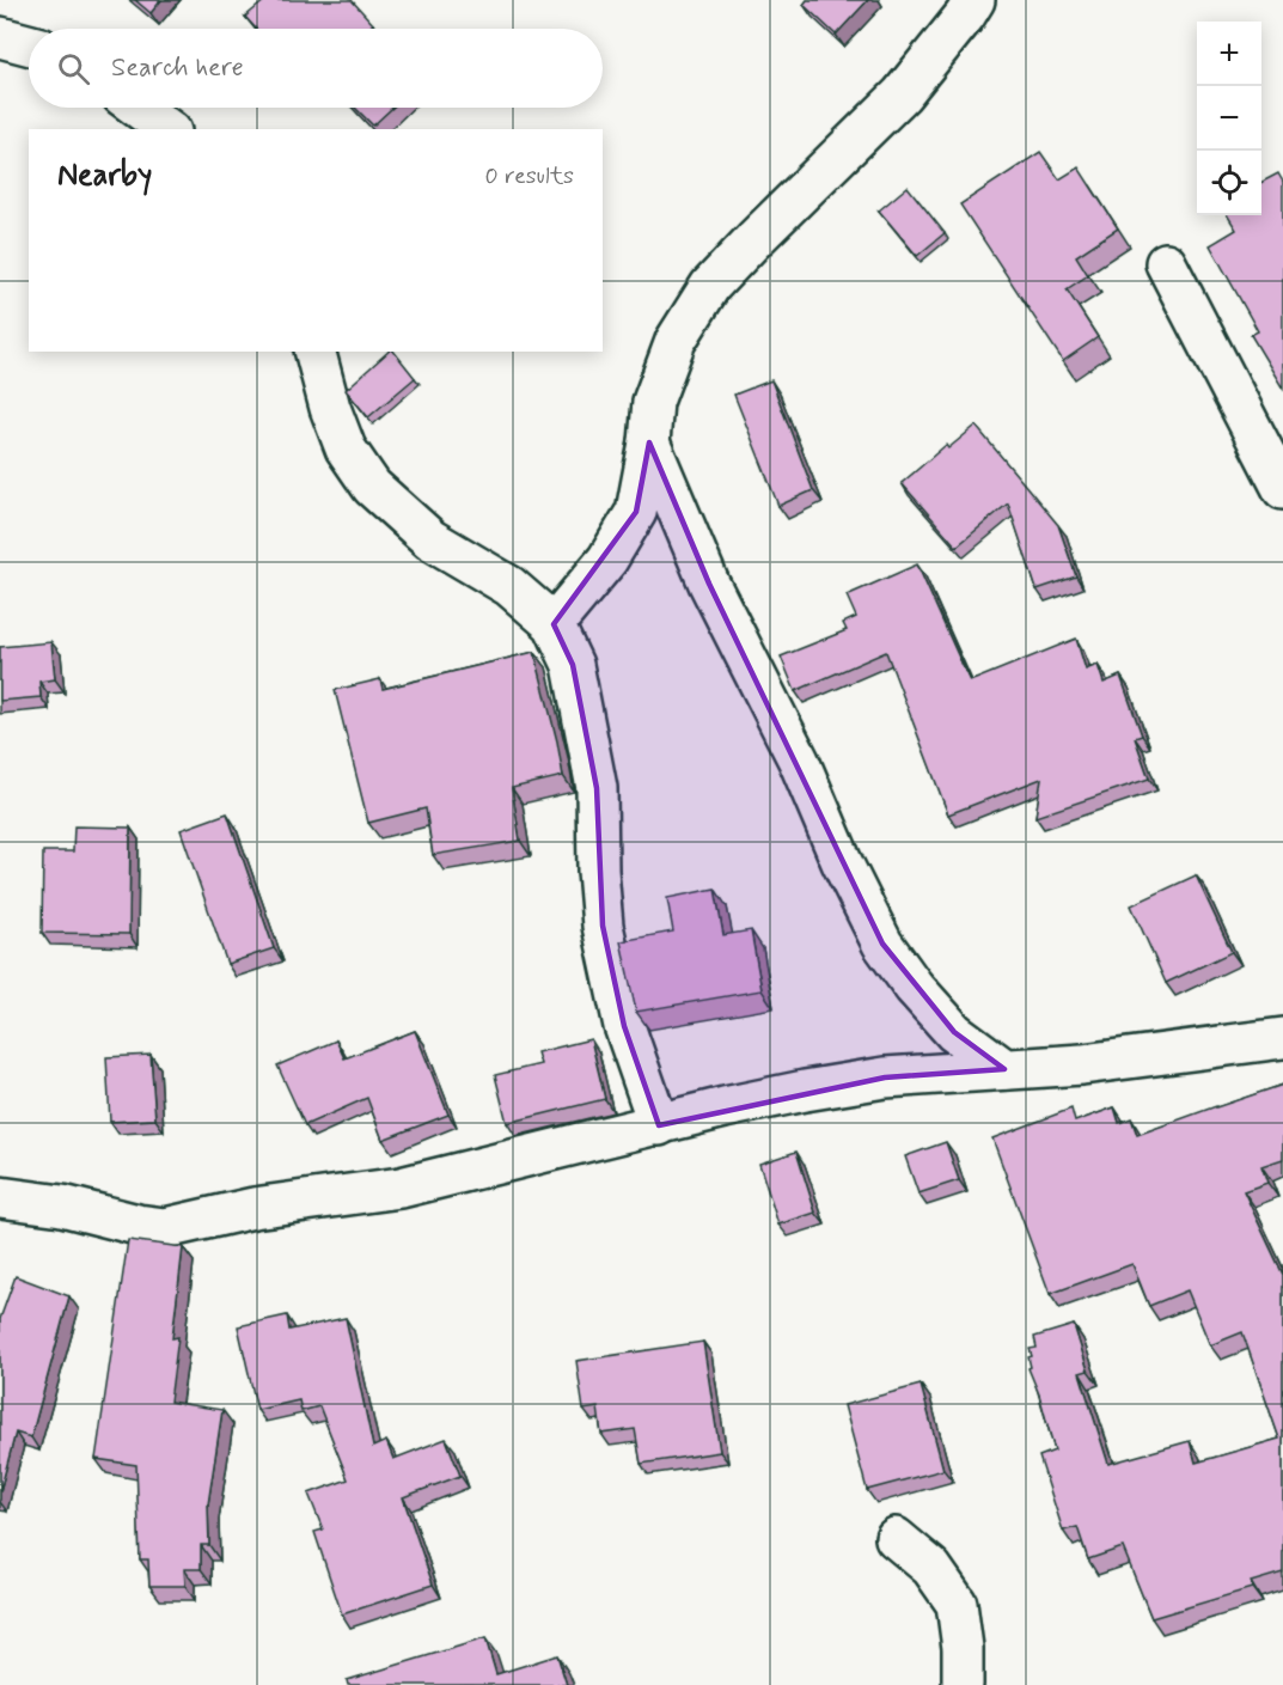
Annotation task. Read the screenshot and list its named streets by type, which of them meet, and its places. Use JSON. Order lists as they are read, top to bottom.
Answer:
{
  "page": {
    "map_buttons": ["+", "−"],
    "search": "Search here",
    "heading": ["Nearby", "0 results"]
  }
}
